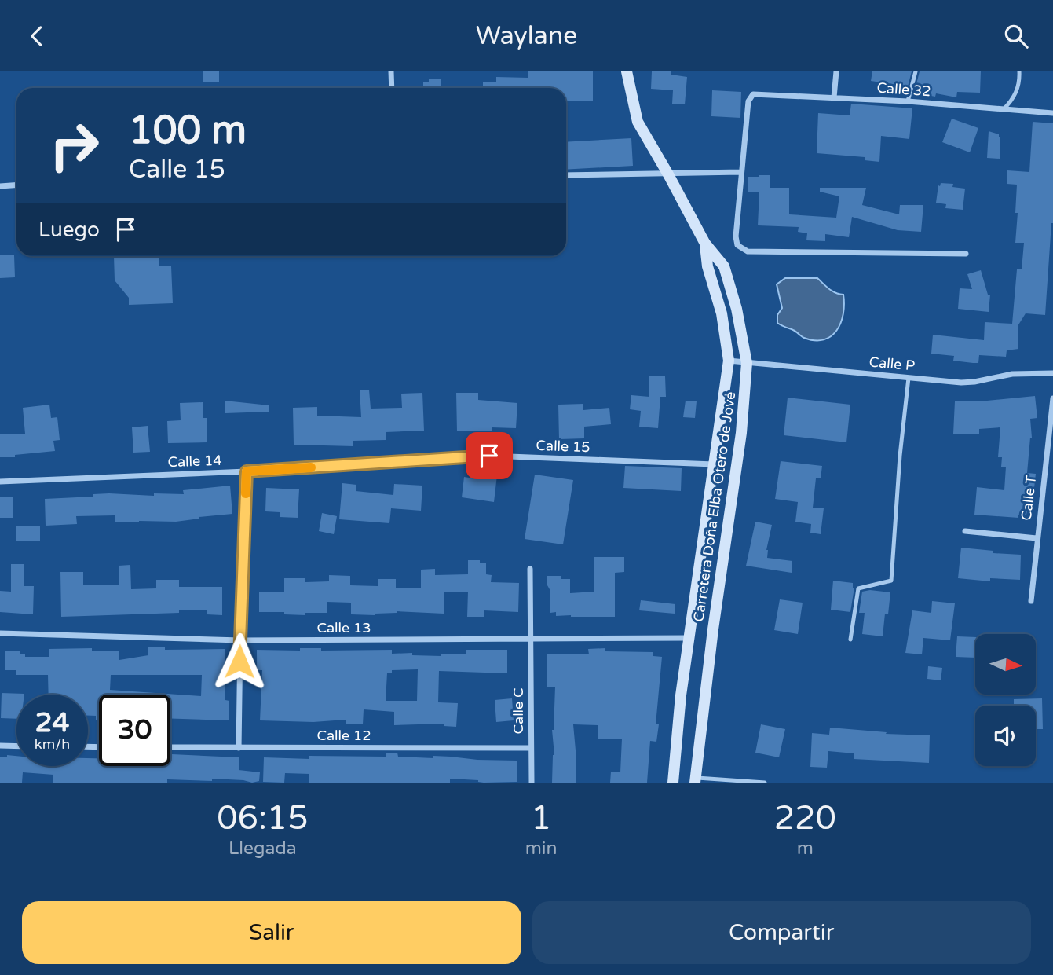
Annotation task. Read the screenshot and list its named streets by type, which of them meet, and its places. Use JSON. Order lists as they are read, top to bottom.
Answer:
{
  "streets": {
    "street": [
      "Calle 32",
      "Calle P",
      "Calle 15",
      "Calle 14",
      "Calle T",
      "Carretera Doña Elba Otero de Jové",
      "Calle 13",
      "Calle C",
      "Calle 12"
    ]
  },
  "crossings": [
    ["Calle P", "Carretera Doña Elba Otero de Jové"],
    ["Calle 15", "Calle 14"],
    ["Calle 15", "Carretera Doña Elba Otero de Jové"],
    ["Carretera Doña Elba Otero de Jové", "Calle 13"],
    ["Calle 13", "Calle C"],
    ["Calle C", "Calle 12"]
  ],
  "north": "right",
  "page": {
    "header": "Waylane",
    "turn": ["100 m", "Calle 15"],
    "then": "Luego",
    "speed": "24 km/h",
    "limit": "30",
    "eta": [
      "06:15",
      "Llegada",
      "1",
      "min",
      "220",
      "m"
    ],
    "buttons": ["Salir", "Compartir"]
  }
}
